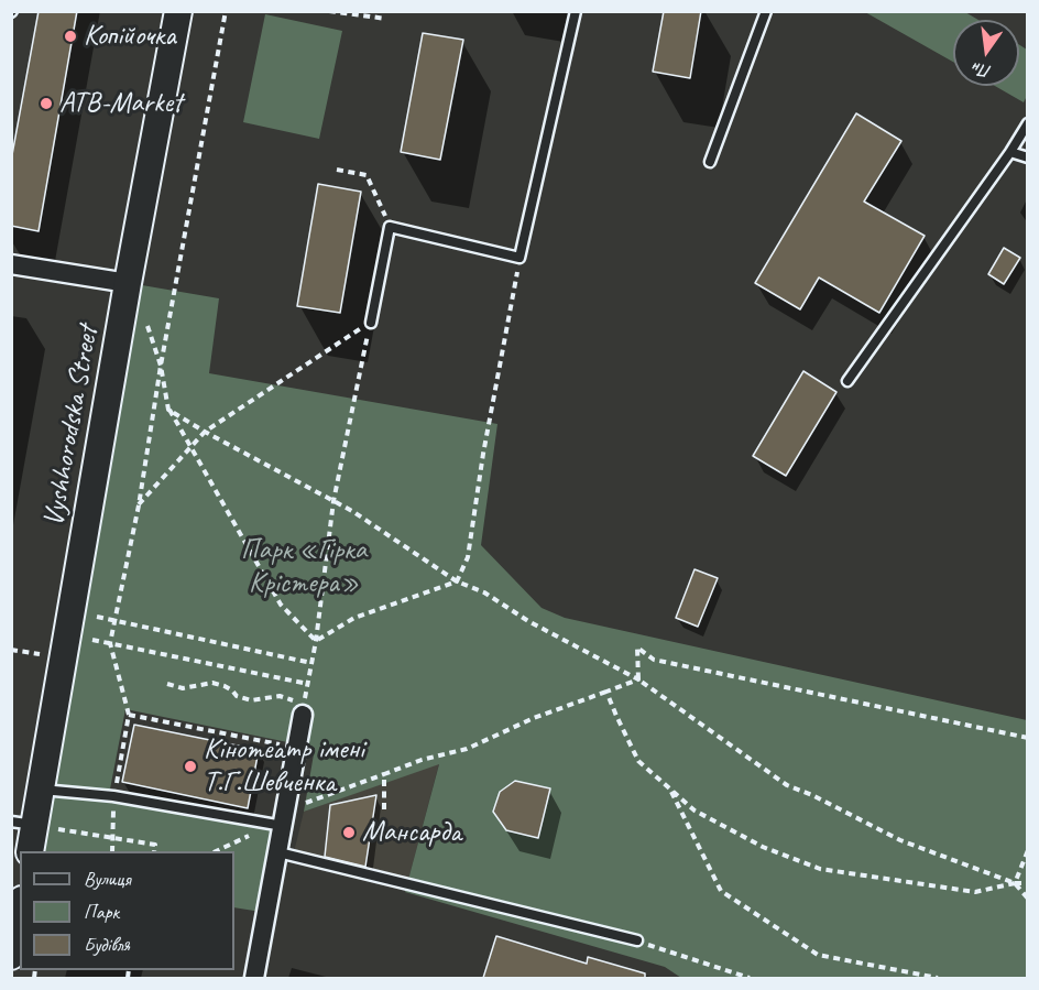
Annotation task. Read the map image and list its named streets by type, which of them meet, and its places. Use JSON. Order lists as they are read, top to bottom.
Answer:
{
  "streets": {
    "main road": ["Vyshhorodska Street"]
  },
  "parks": ["Парк «Гірка Крістера»"],
  "places": [
    "Копійочка",
    "ATB-Market",
    "Кінотеатр імені Т.Г.Шевченка",
    "Мансарда"
  ],
  "legend": ["Вулиця", "Парк", "Будівля"],
  "north": "bottom"
}
